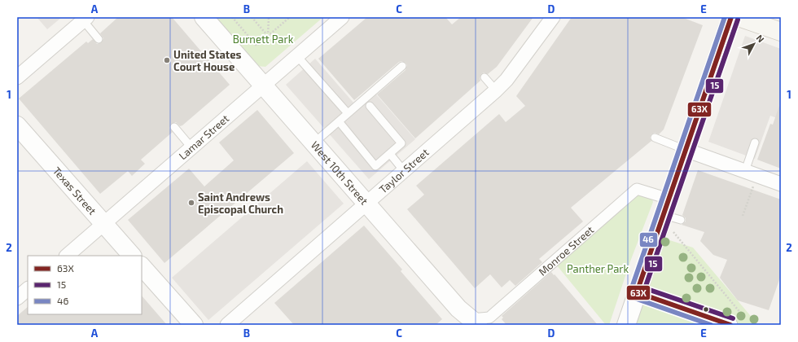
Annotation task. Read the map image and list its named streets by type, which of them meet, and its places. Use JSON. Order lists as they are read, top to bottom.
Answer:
{
  "streets": {
    "street": [
      "Lamar Street",
      "Taylor Street",
      "West 10th Street",
      "Texas Street",
      "Monroe Street"
    ]
  },
  "crossings": [
    ["Lamar Street", "West 10th Street"],
    ["Lamar Street", "Texas Street"],
    ["Taylor Street", "West 10th Street"],
    ["West 10th Street", "Monroe Street"]
  ],
  "parks": ["Burnett Park", "Panther Park"],
  "places": ["United States Court House", "Saint Andrews Episcopal Church"],
  "lines": ["transit line 63X", "transit line 46", "transit line 15"],
  "legend": ["63X", "15", "46"],
  "north": "top right",
  "grid": {
    "columns": [
      "A",
      "B",
      "C",
      "D",
      "E"
    ],
    "rows": ["1", "2"]
  }
}
